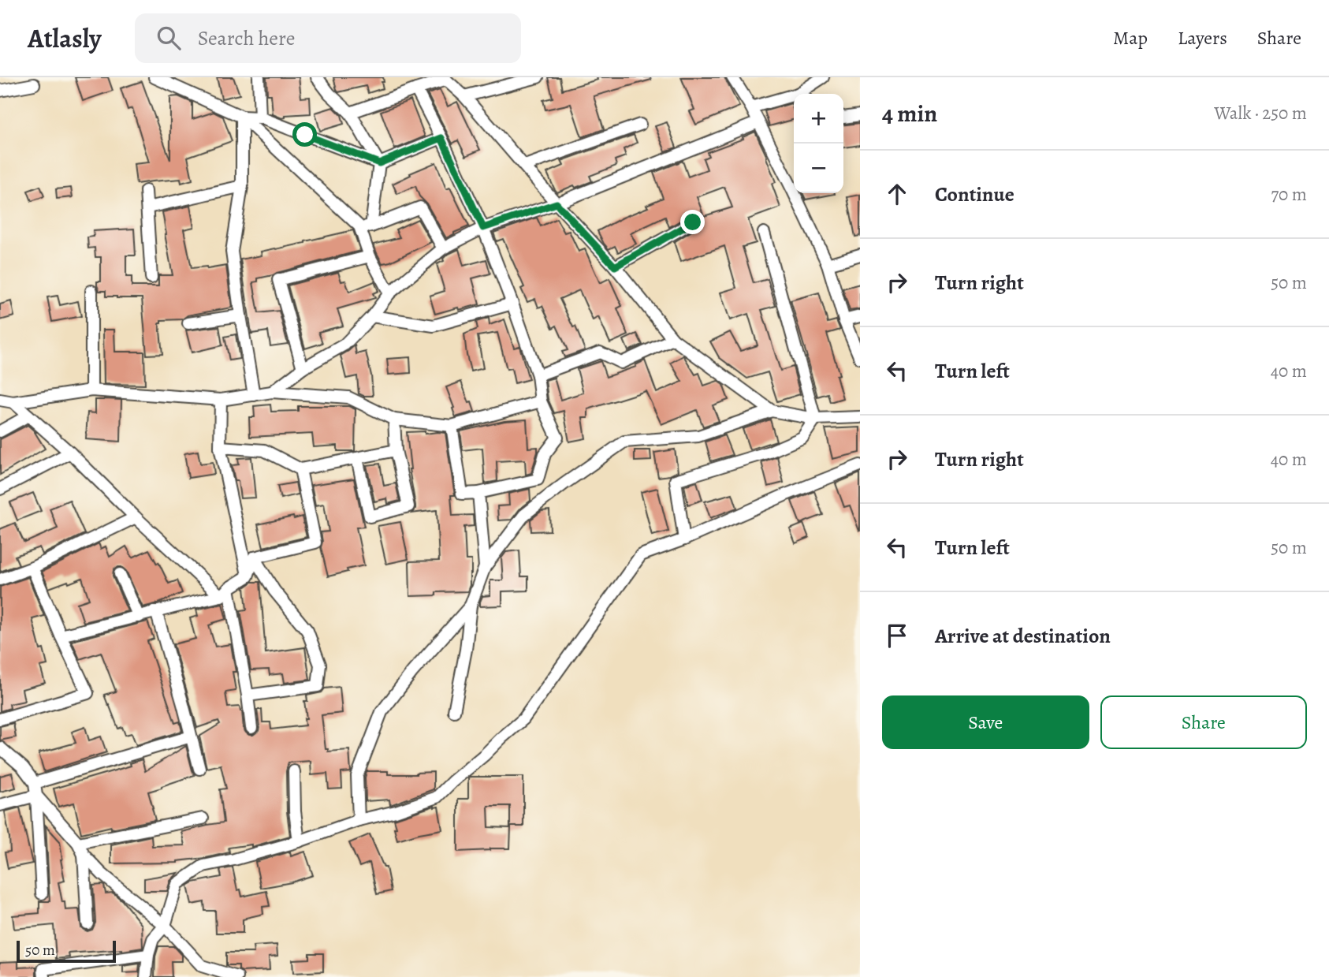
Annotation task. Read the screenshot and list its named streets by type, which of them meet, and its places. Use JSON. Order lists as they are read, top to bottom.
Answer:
{
  "scale_bar": "50 m",
  "page": {
    "header": "Atlasly",
    "search": "Search here",
    "nav": ["Map", "Layers", "Share"],
    "heading": ["4 min", "Walk · 250 m"],
    "map_buttons": ["+", "−"],
    "list": [
      ["Continue", "70 m"],
      ["Turn right", "50 m"],
      ["Turn left", "40 m"],
      ["Turn right", "40 m"],
      ["Turn left", "50 m"],
      "Arrive at destination"
    ],
    "buttons": ["Save", "Share"],
    "scale": "50 m"
  }
}
